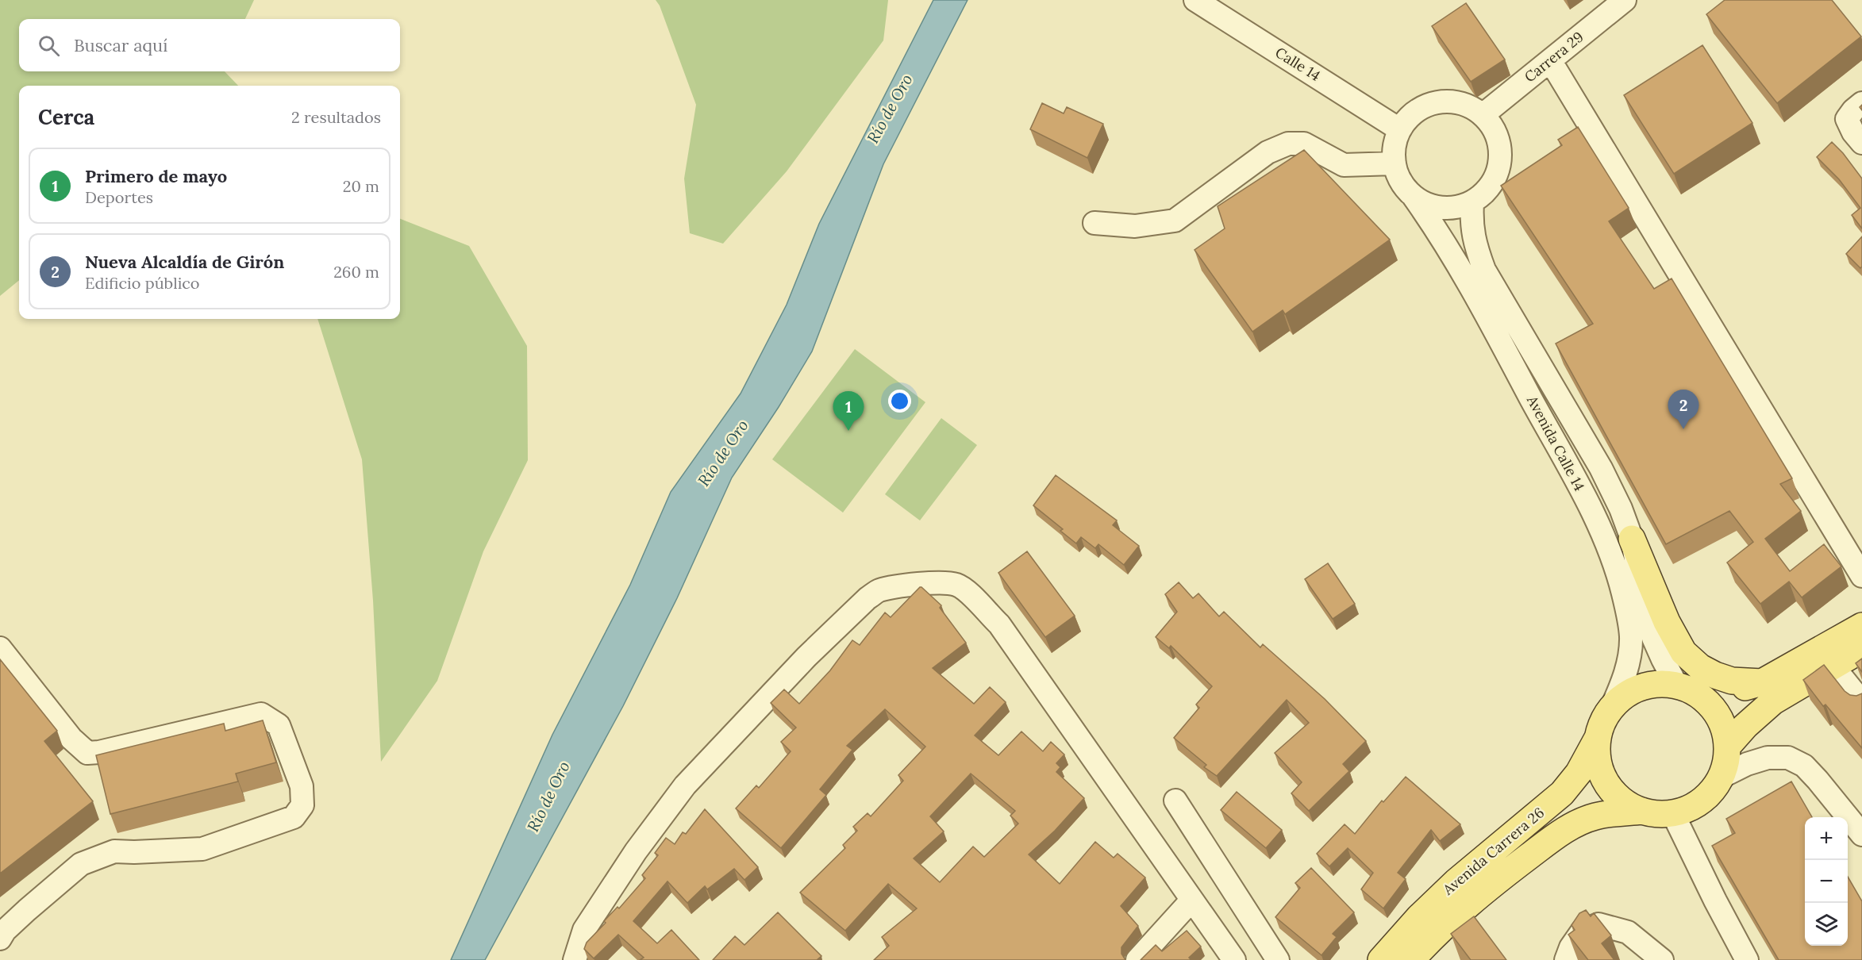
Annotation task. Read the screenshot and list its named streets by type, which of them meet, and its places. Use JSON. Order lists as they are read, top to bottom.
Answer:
{
  "streets": {
    "main road": ["Avenida Carrera 26"],
    "street": ["Carrera 29", "Calle 14", "Avenida Calle 14"]
  },
  "crossings": [
    ["Carrera 29", "Calle 14"],
    ["Carrera 29", "Avenida Calle 14"],
    ["Calle 14", "Avenida Calle 14"],
    ["Avenida Calle 14", "Avenida Carrera 26"]
  ],
  "water": ["Río de Oro"],
  "page": {
    "search": "Buscar aquí",
    "heading": ["Cerca", "2 resultados"],
    "list": [
      {
        "mark": "1",
        "name": "Primero de mayo",
        "note": "Deportes",
        "value": "20 m"
      },
      {
        "mark": "2",
        "name": "Nueva Alcaldía de Girón",
        "note": "Edificio público",
        "value": "260 m"
      }
    ],
    "pins": ["2", "1"],
    "map_buttons": ["+", "−"]
  }
}
